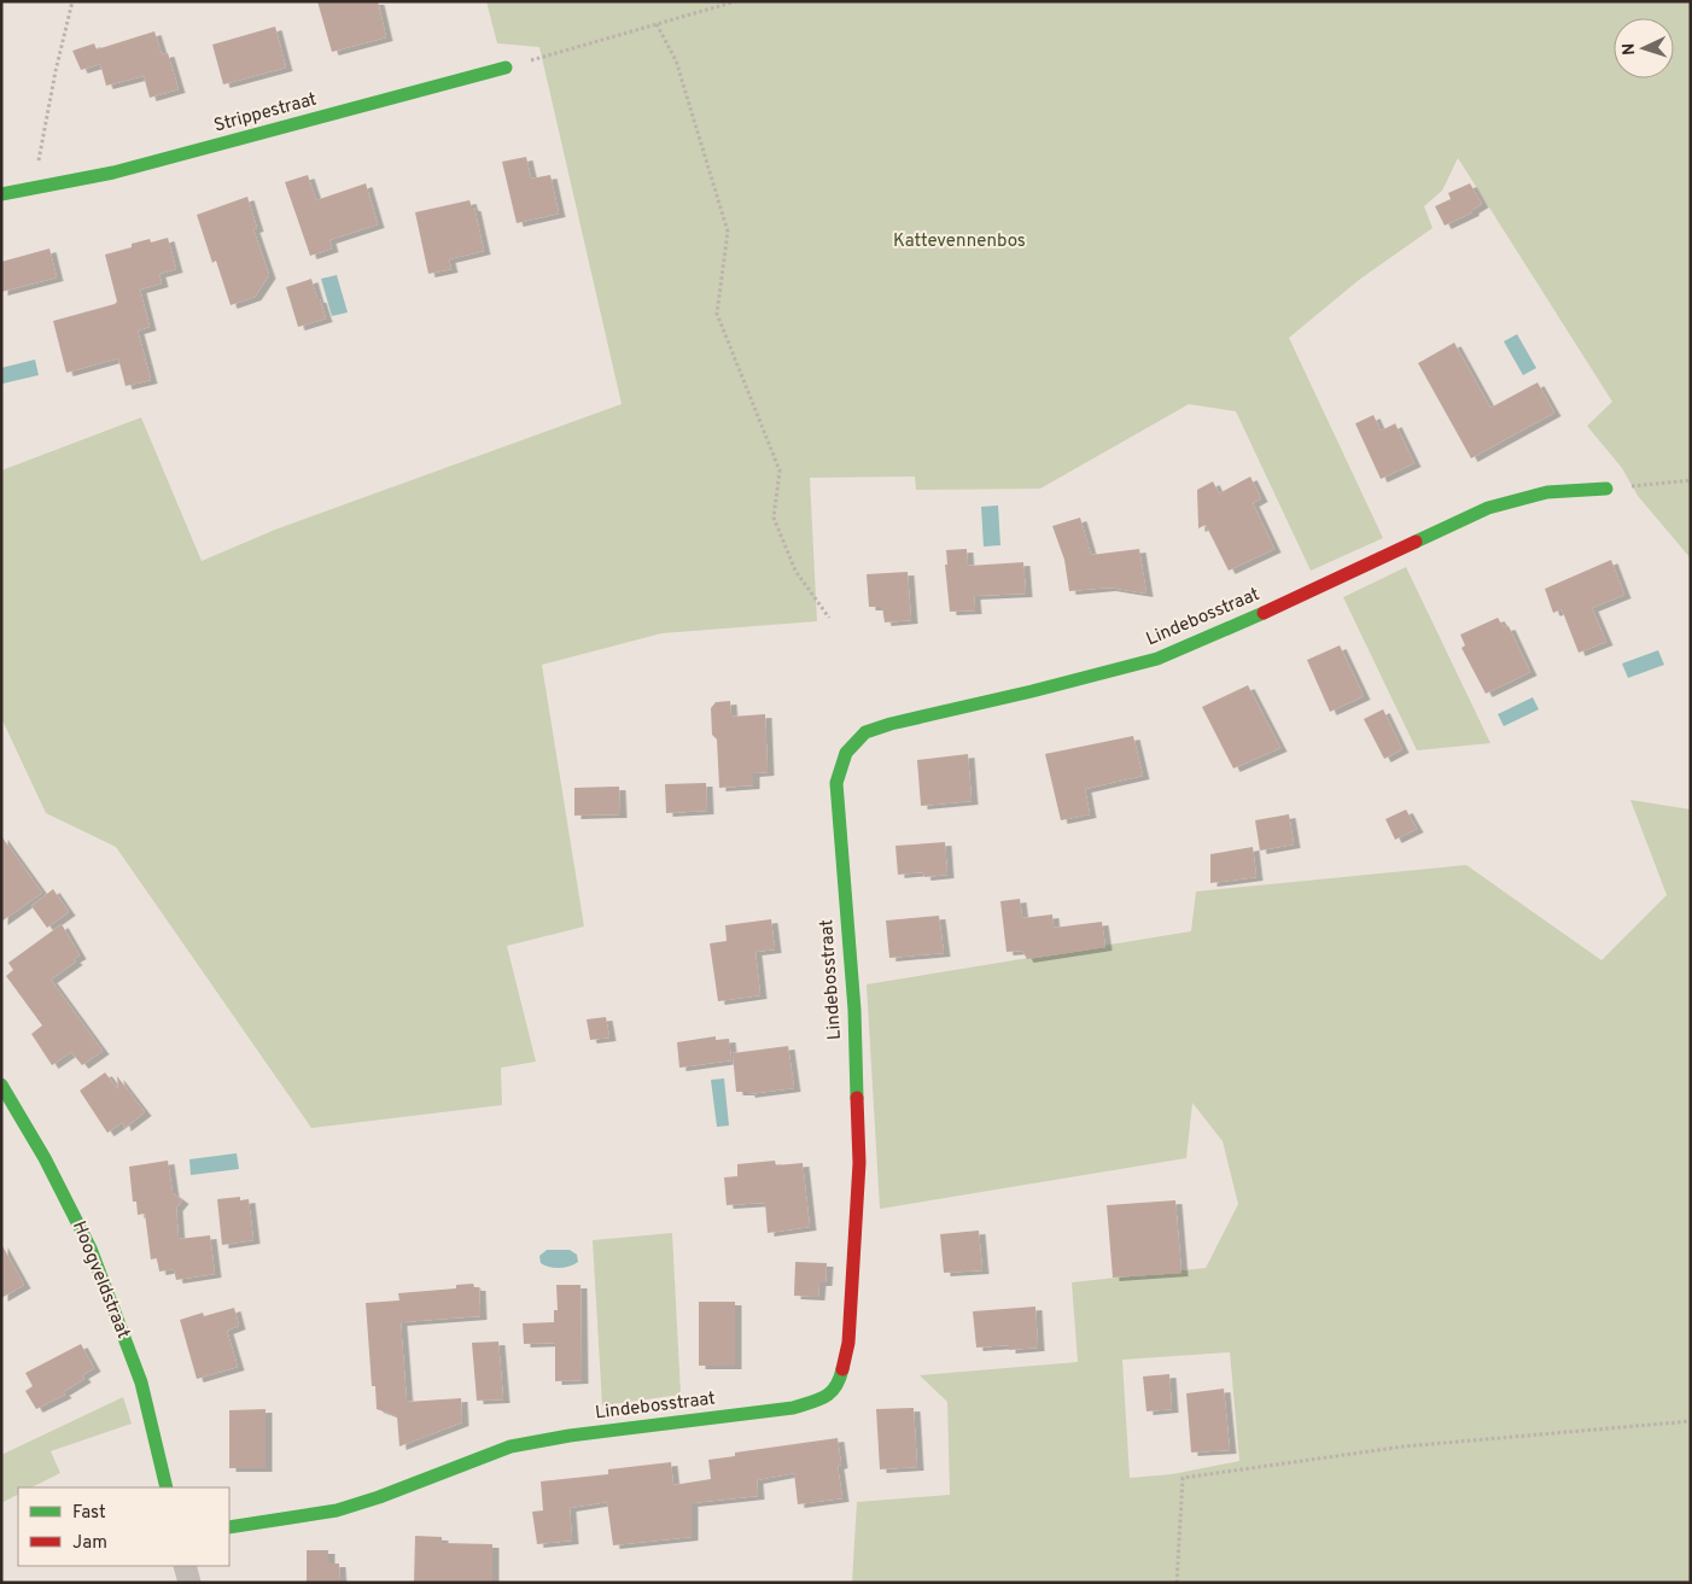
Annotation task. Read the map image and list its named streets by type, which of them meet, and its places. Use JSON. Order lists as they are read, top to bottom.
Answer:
{
  "streets": {
    "street": ["Strippestraat", "Lindebosstraat", "Hoogveldstraat"]
  },
  "parks": ["Kattevennenbos"],
  "legend": ["Fast", "Jam"],
  "north": "left"
}
